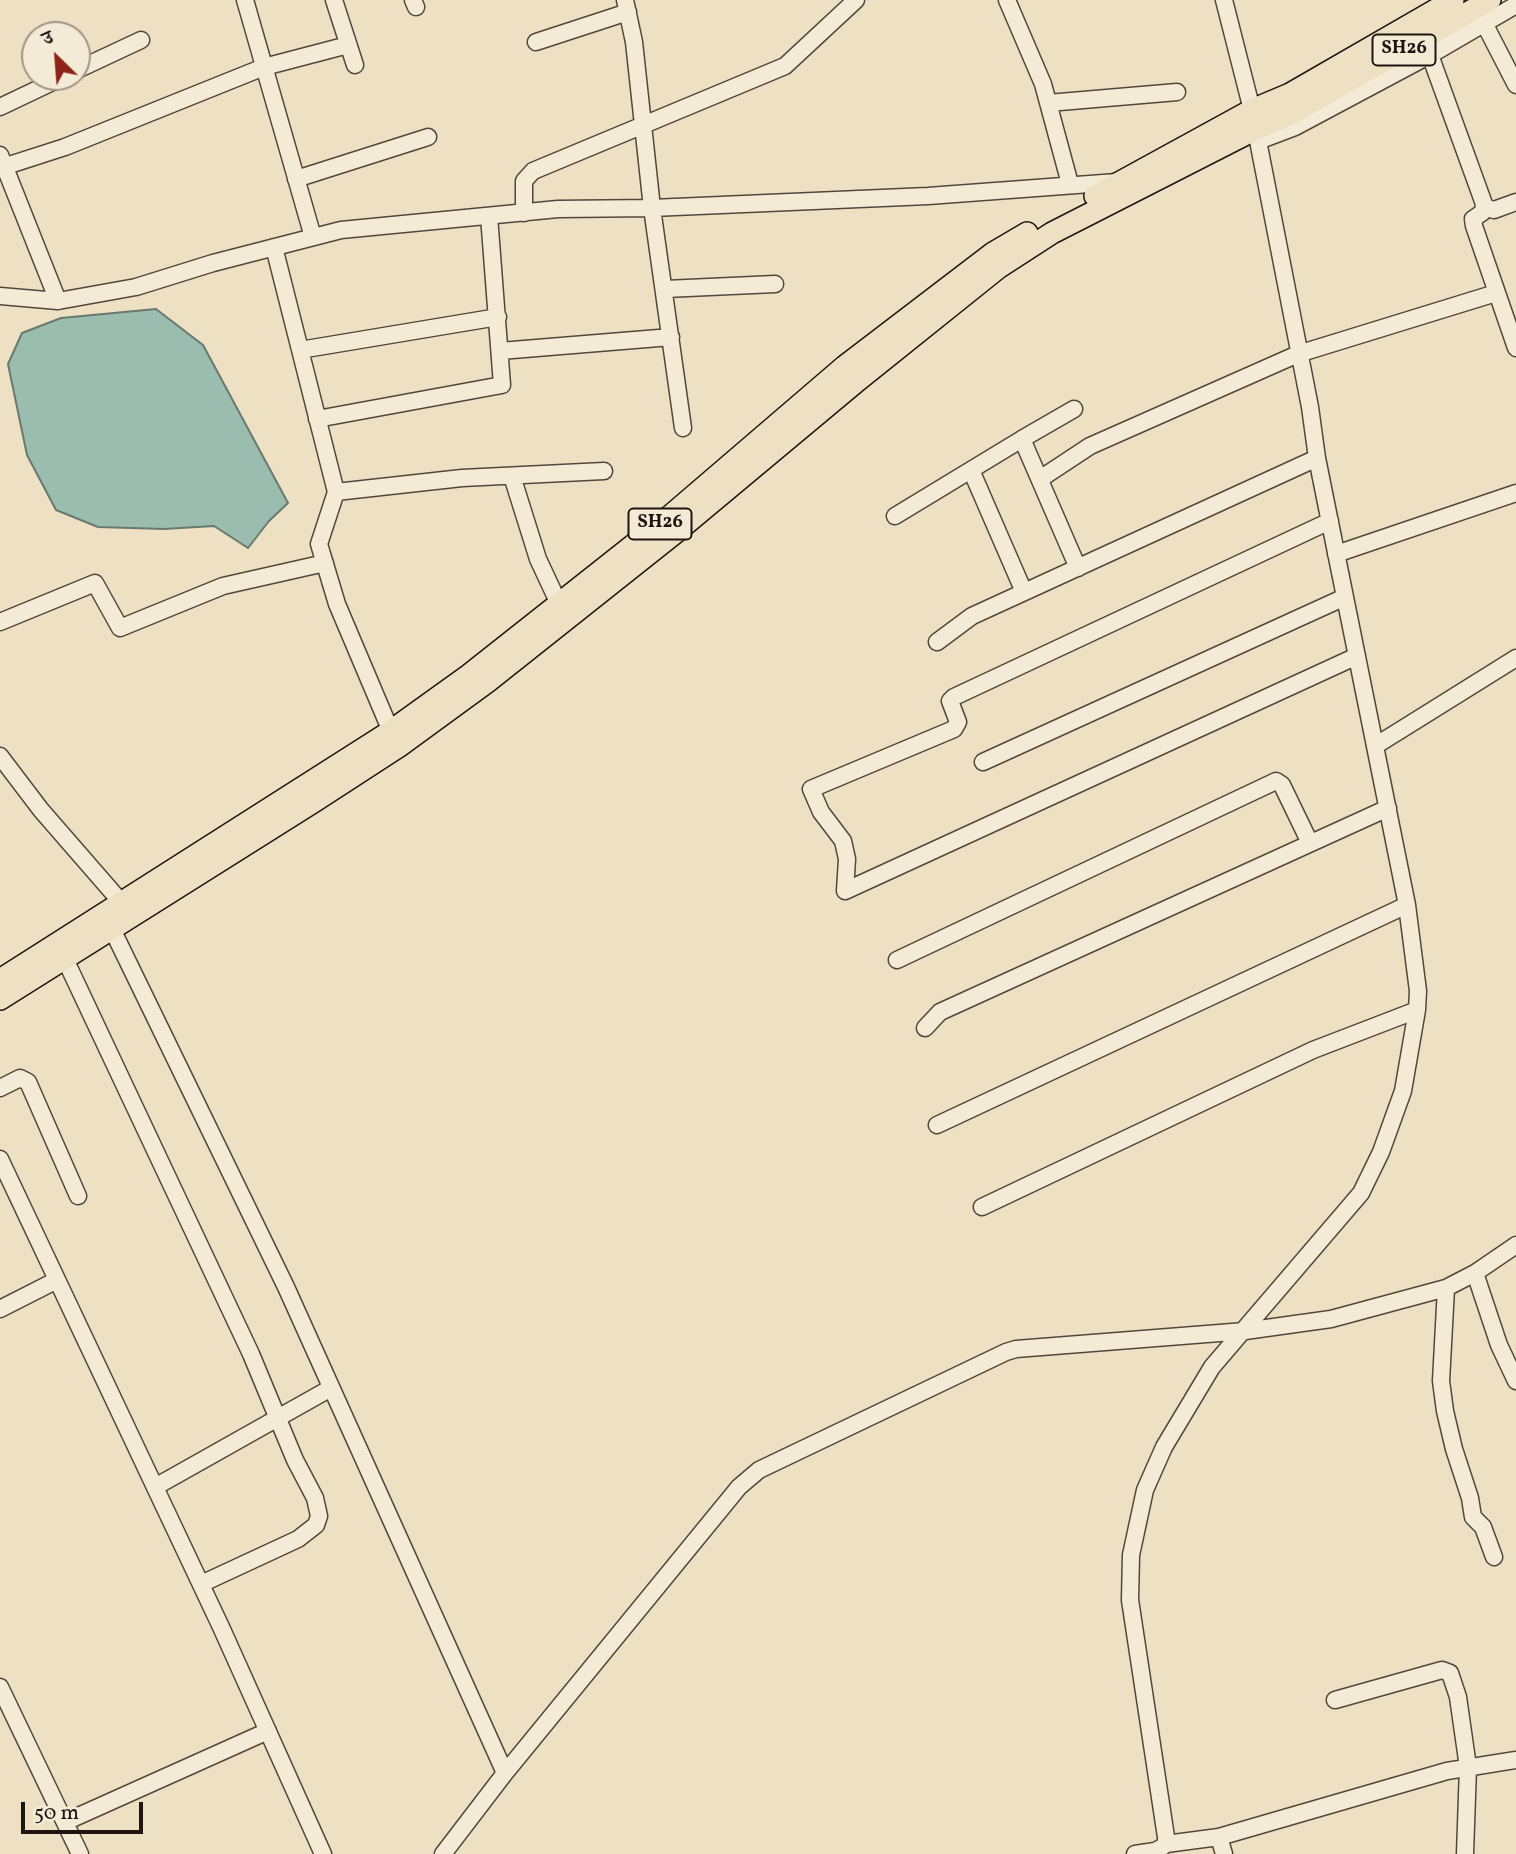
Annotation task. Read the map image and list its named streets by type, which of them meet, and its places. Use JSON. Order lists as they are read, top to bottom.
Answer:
{
  "streets": {
    "main road": ["SH26"]
  },
  "scale_bar": "50 m",
  "north": "top left"
}
